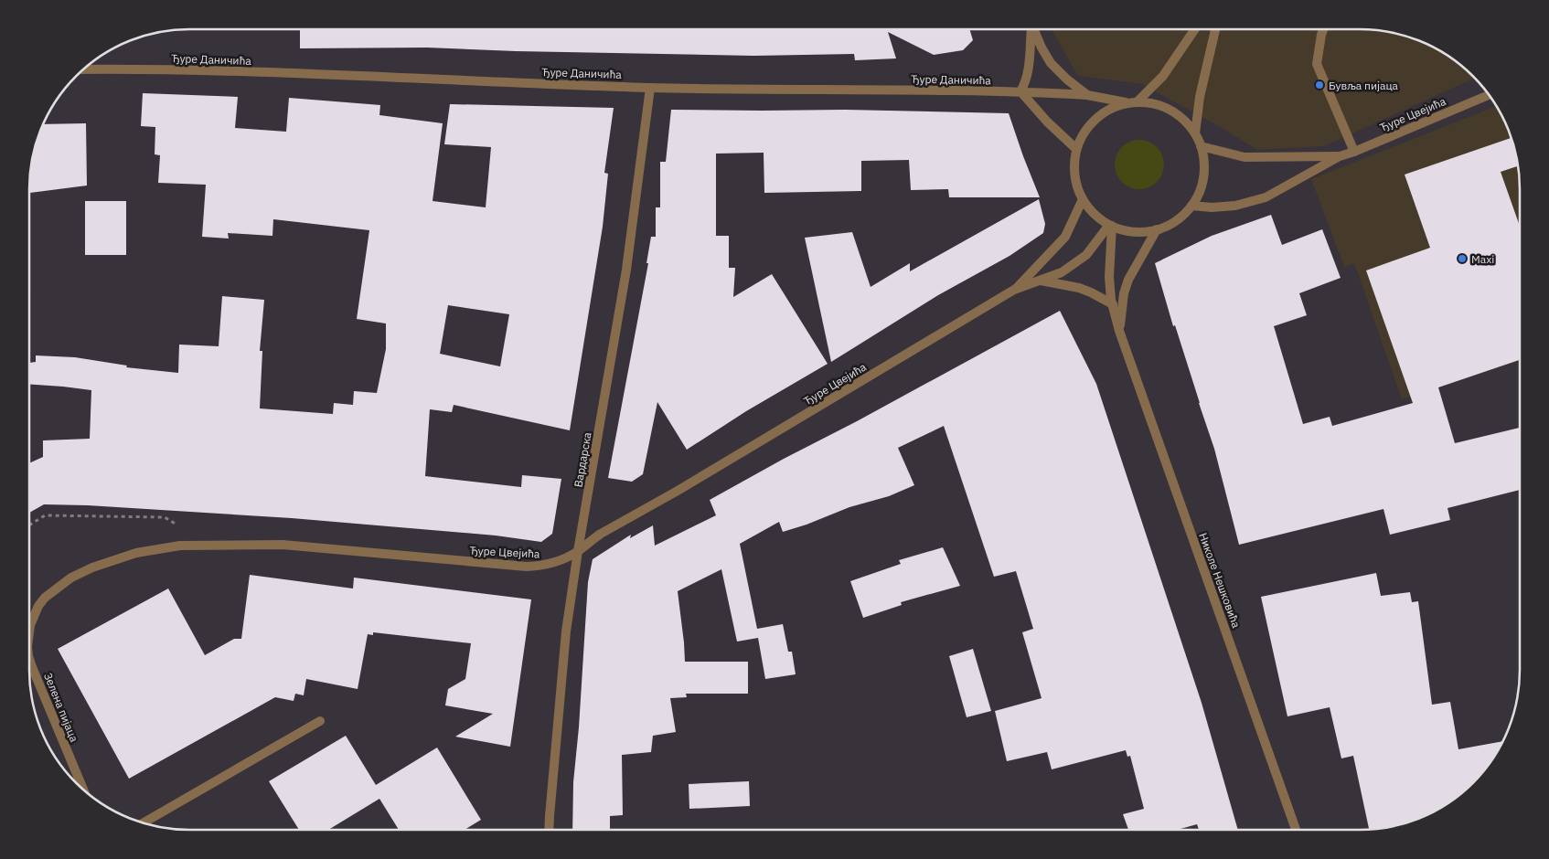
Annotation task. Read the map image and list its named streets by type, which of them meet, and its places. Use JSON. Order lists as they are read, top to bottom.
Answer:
{
  "streets": {
    "street": [
      "Ђуре Даничића",
      "Ђуре Цвејића",
      "Вардарска",
      "Николе Нешковића",
      "Зелена пијаца"
    ]
  },
  "crossings": [
    ["Ђуре Даничића", "Вардарска"],
    ["Ђуре Цвејића", "Вардарска"],
    ["Ђуре Цвејића", "Николе Нешковића"],
    ["Ђуре Цвејића", "Зелена пијаца"]
  ],
  "places": ["Бувља пијаца", "Maxi"]
}
